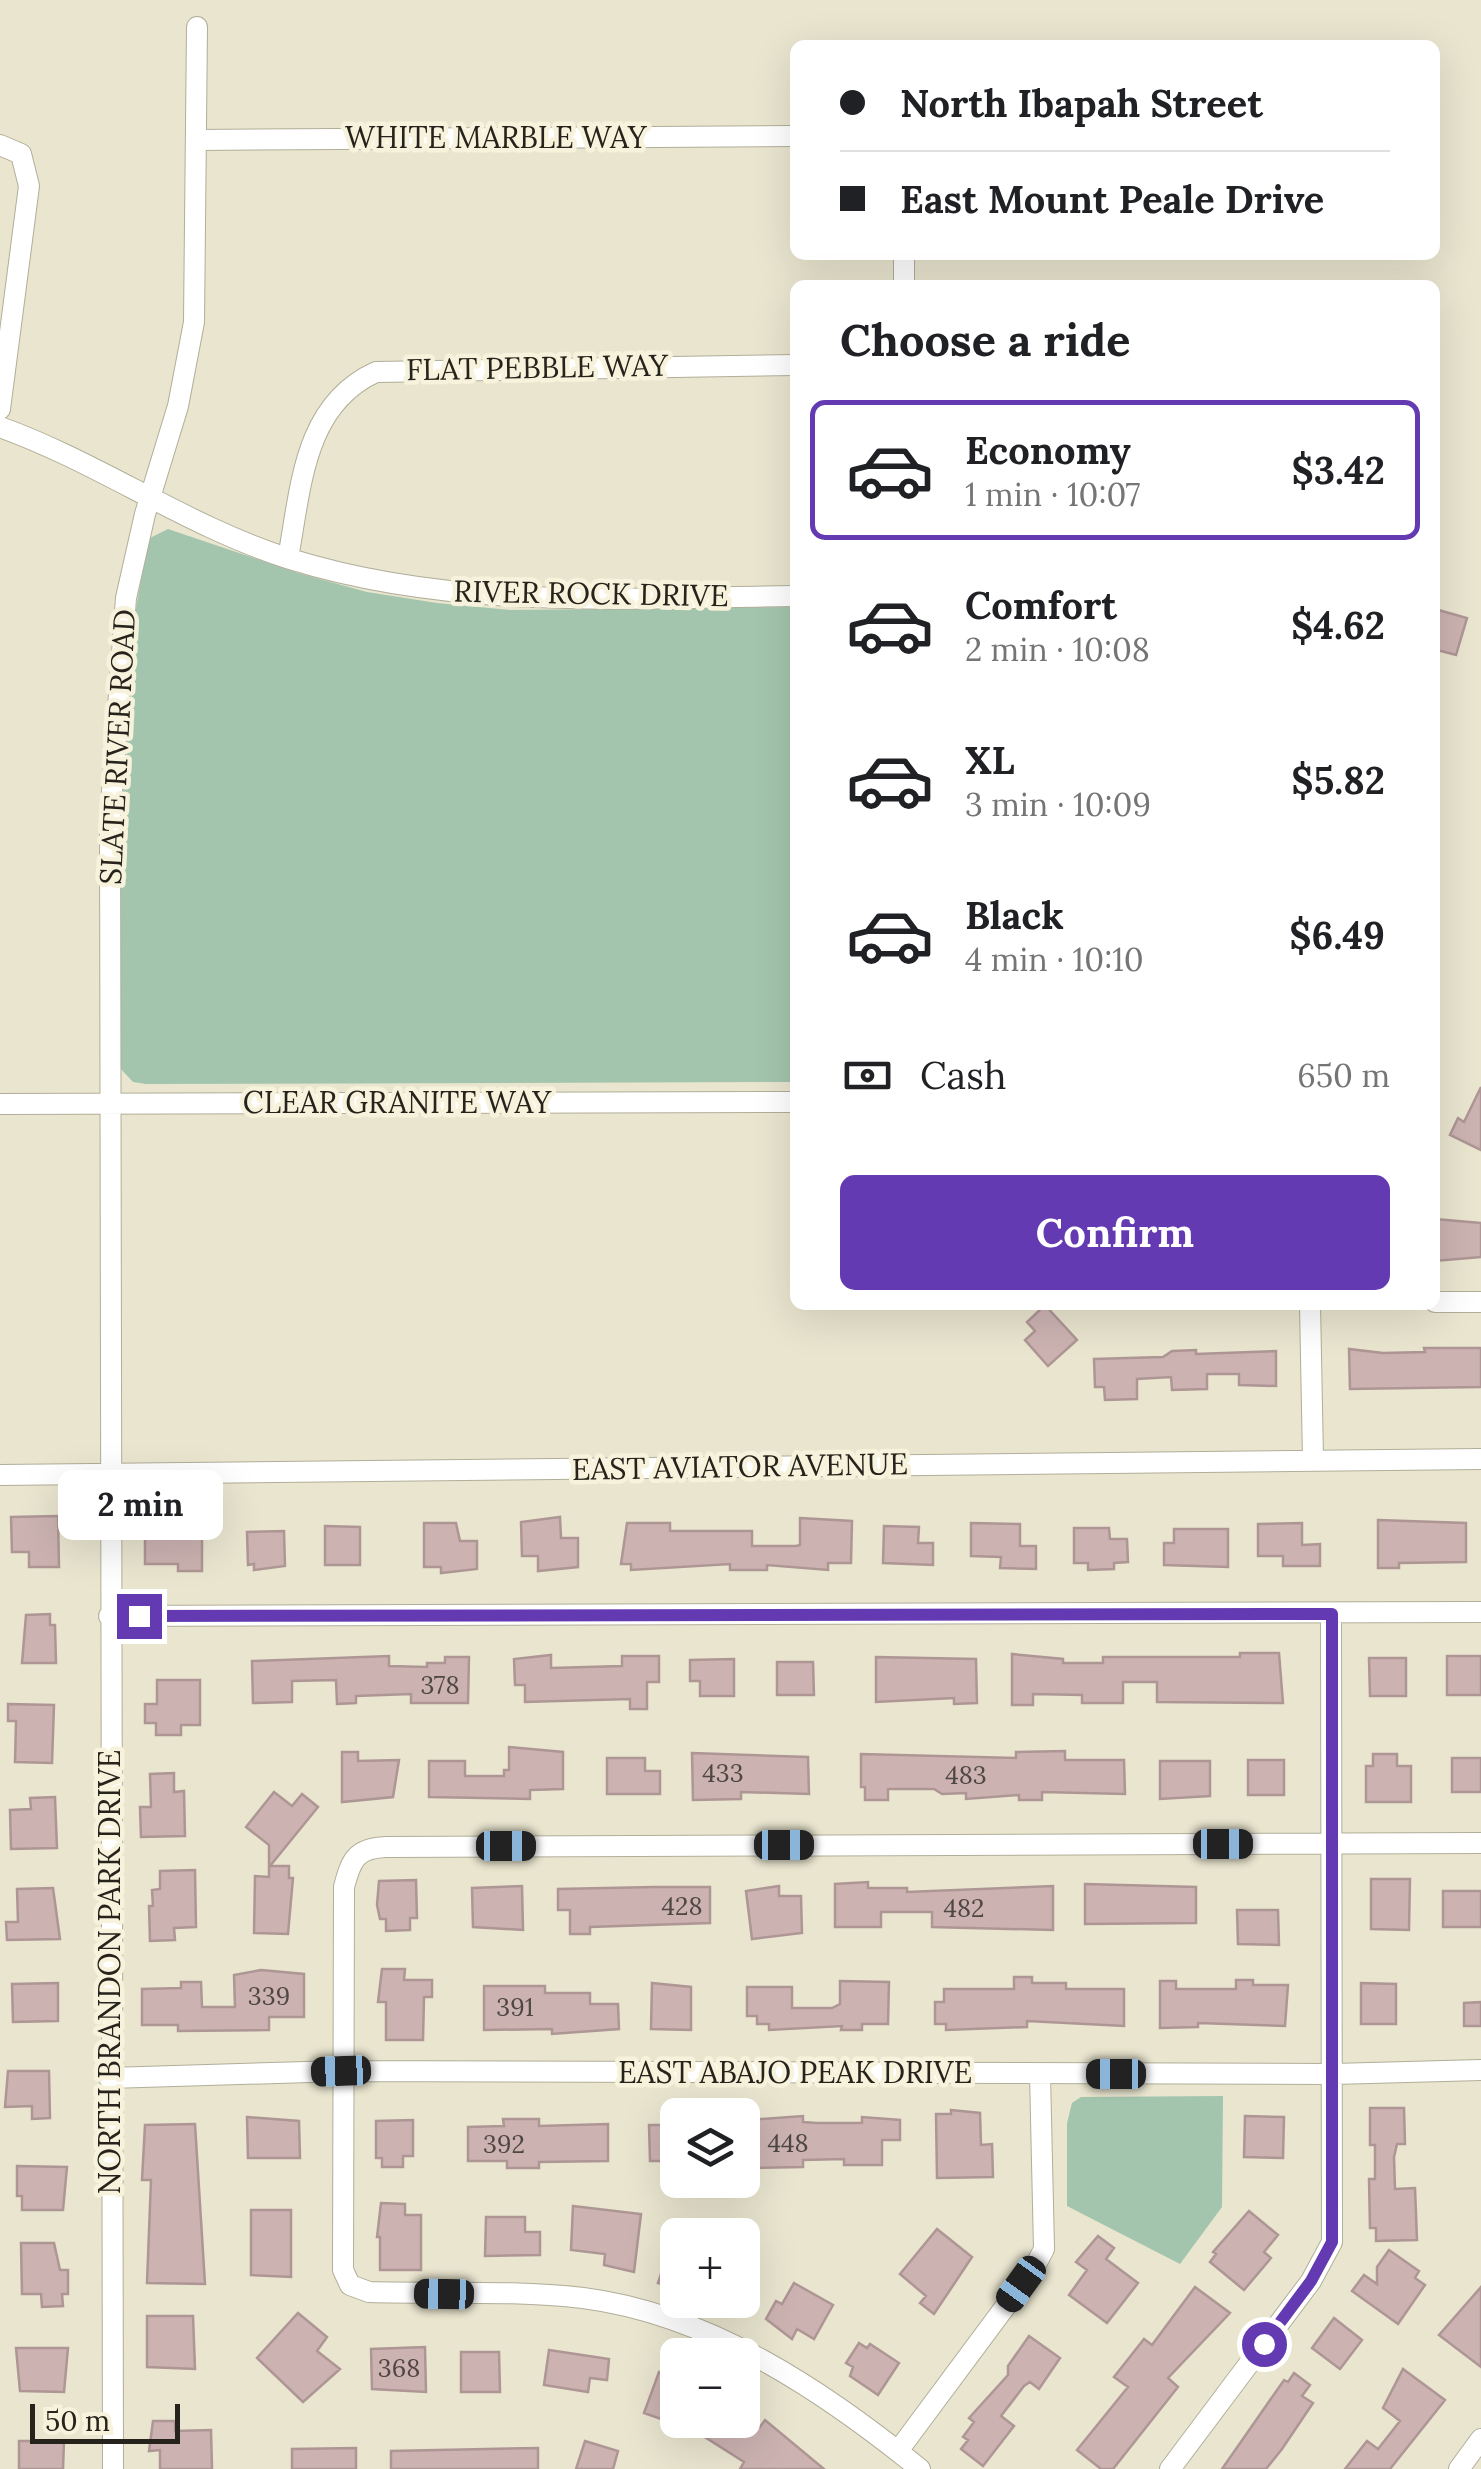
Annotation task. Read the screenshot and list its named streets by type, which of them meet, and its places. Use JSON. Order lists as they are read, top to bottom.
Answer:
{
  "streets": {
    "street": [
      "WHITE MARBLE WAY",
      "FLAT PEBBLE WAY",
      "RIVER ROCK DRIVE",
      "SLATE RIVER ROAD",
      "CLEAR GRANITE WAY",
      "EAST AVIATOR AVENUE",
      "NORTH BRANDON PARK DRIVE",
      "EAST ABAJO PEAK DRIVE"
    ]
  },
  "crossings": [
    ["WHITE MARBLE WAY", "SLATE RIVER ROAD"],
    ["FLAT PEBBLE WAY", "RIVER ROCK DRIVE"],
    ["RIVER ROCK DRIVE", "SLATE RIVER ROAD"],
    ["SLATE RIVER ROAD", "CLEAR GRANITE WAY"],
    ["SLATE RIVER ROAD", "EAST AVIATOR AVENUE"],
    ["SLATE RIVER ROAD", "NORTH BRANDON PARK DRIVE"],
    ["EAST AVIATOR AVENUE", "NORTH BRANDON PARK DRIVE"],
    ["NORTH BRANDON PARK DRIVE", "EAST ABAJO PEAK DRIVE"]
  ],
  "house_numbers": [
    "378",
    "433",
    "483",
    "428",
    "482",
    "339",
    "391",
    "448",
    "392",
    "368"
  ],
  "scale_bar": "50 m",
  "page": {
    "banner": ["North Ibapah Street", "East Mount Peale Drive"],
    "heading": "Choose a ride",
    "list": [
      {
        "name": "Economy",
        "note": "1 min · 10:07",
        "value": "$3.42"
      },
      {
        "name": "Comfort",
        "note": "2 min · 10:08",
        "value": "$4.62"
      },
      {
        "name": "XL",
        "note": "3 min · 10:09",
        "value": "$5.82"
      },
      {
        "name": "Black",
        "note": "4 min · 10:10",
        "value": "$6.49"
      }
    ],
    "pay": ["Cash", "650 m"],
    "buttons": "Confirm",
    "bubble": "2 min",
    "map_buttons": ["+", "−"],
    "scale": "50 m"
  }
}
